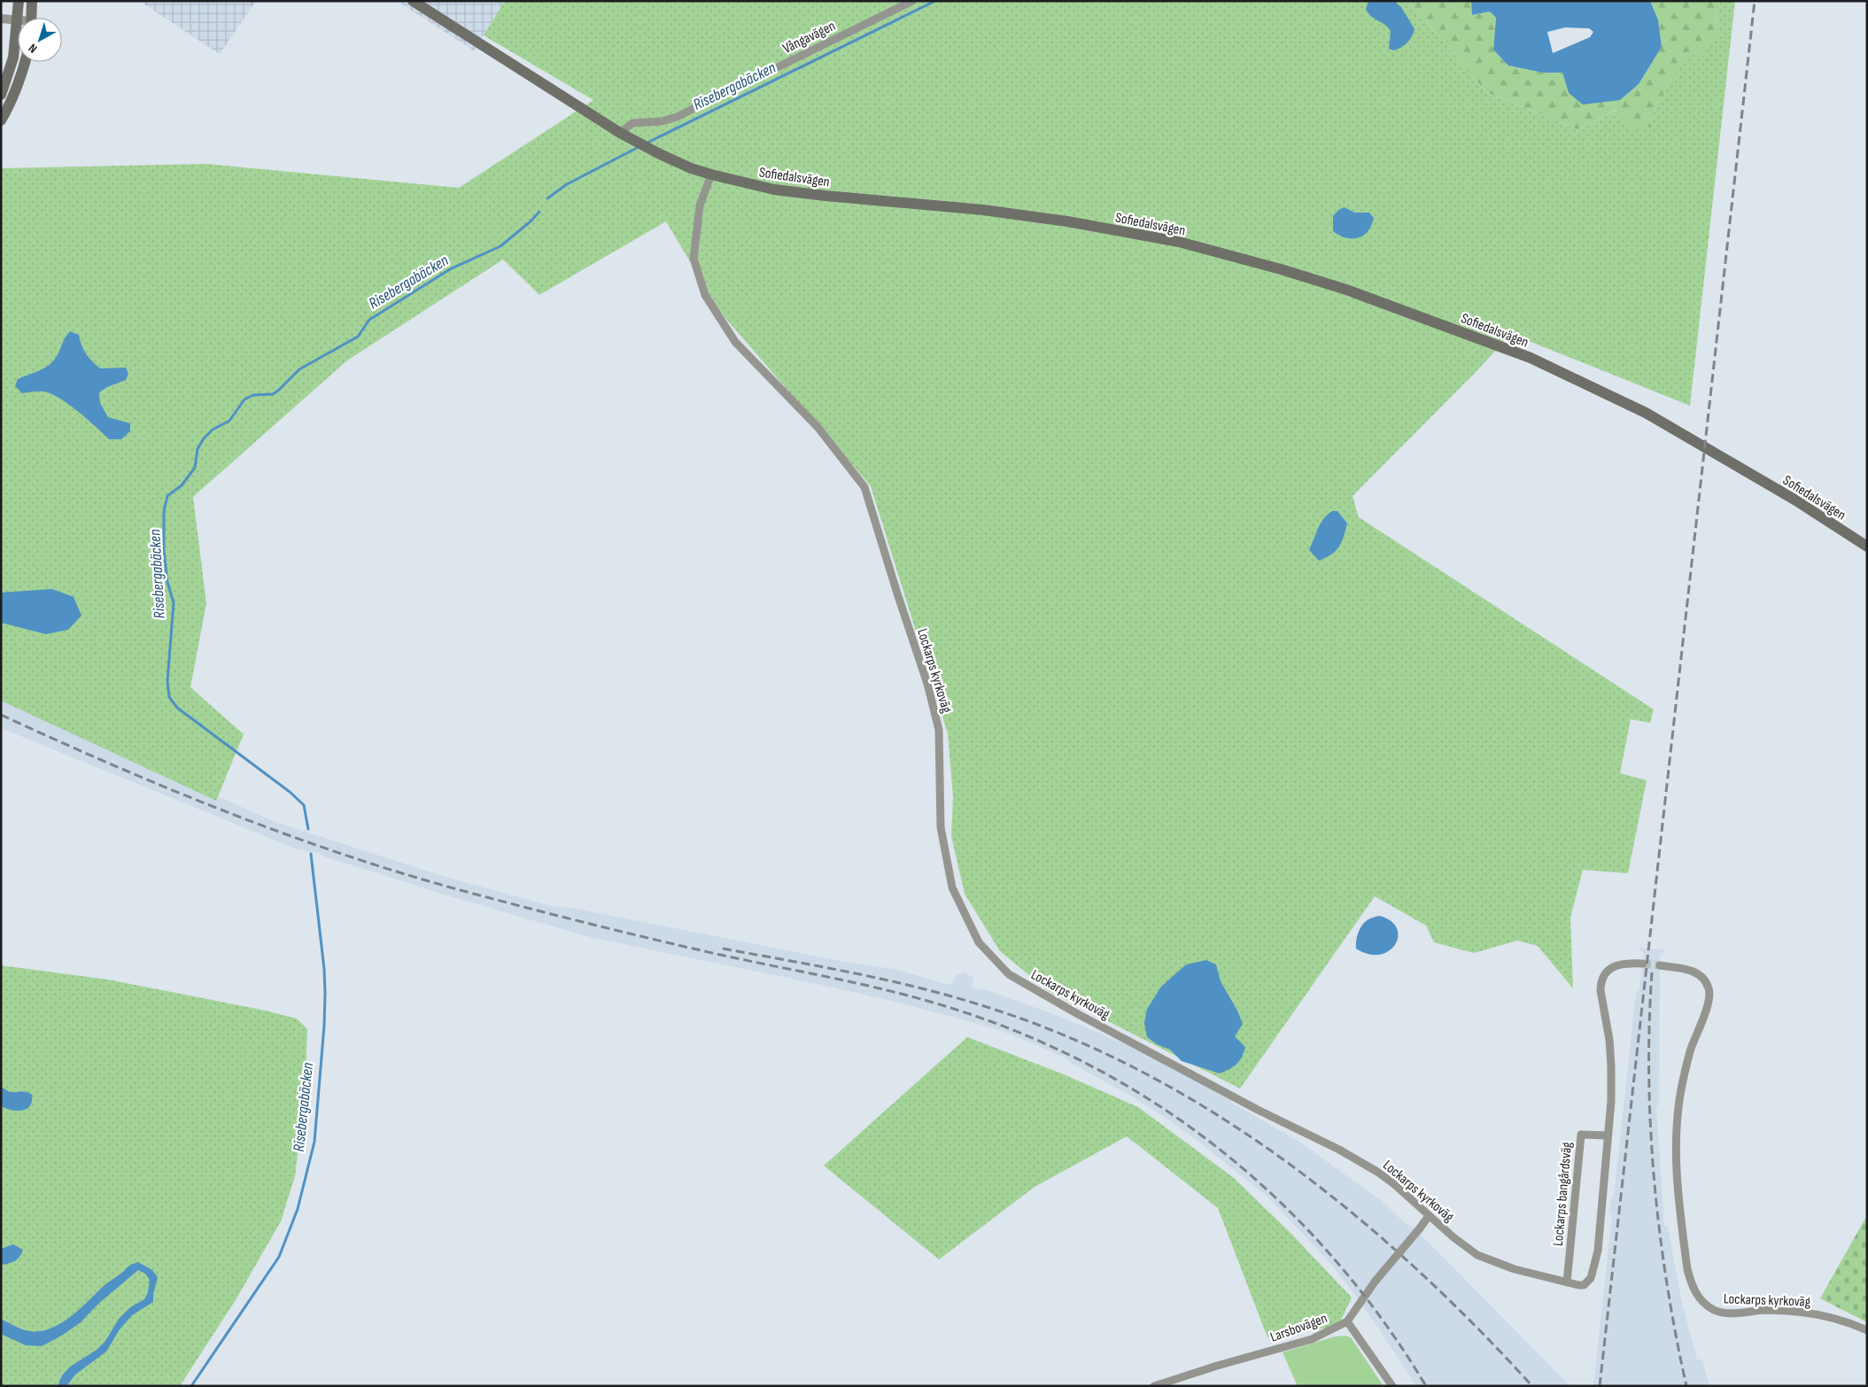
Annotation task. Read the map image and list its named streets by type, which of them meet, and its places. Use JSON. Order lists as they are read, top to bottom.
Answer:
{
  "streets": {
    "main road": ["Sofiedalsvägen"],
    "street": [
      "Vångavägen",
      "Lockarps kyrkoväg",
      "Lockarps bangårdsväg",
      "Larsbovägen"
    ]
  },
  "crossings": [
    ["Vångavägen", "Sofiedalsvägen"],
    ["Sofiedalsvägen", "Lockarps kyrkoväg"],
    ["Lockarps kyrkoväg", "Lockarps bangårdsväg"],
    ["Lockarps kyrkoväg", "Larsbovägen"]
  ],
  "water": ["Risebergabäcken"],
  "north": "bottom left"
}
